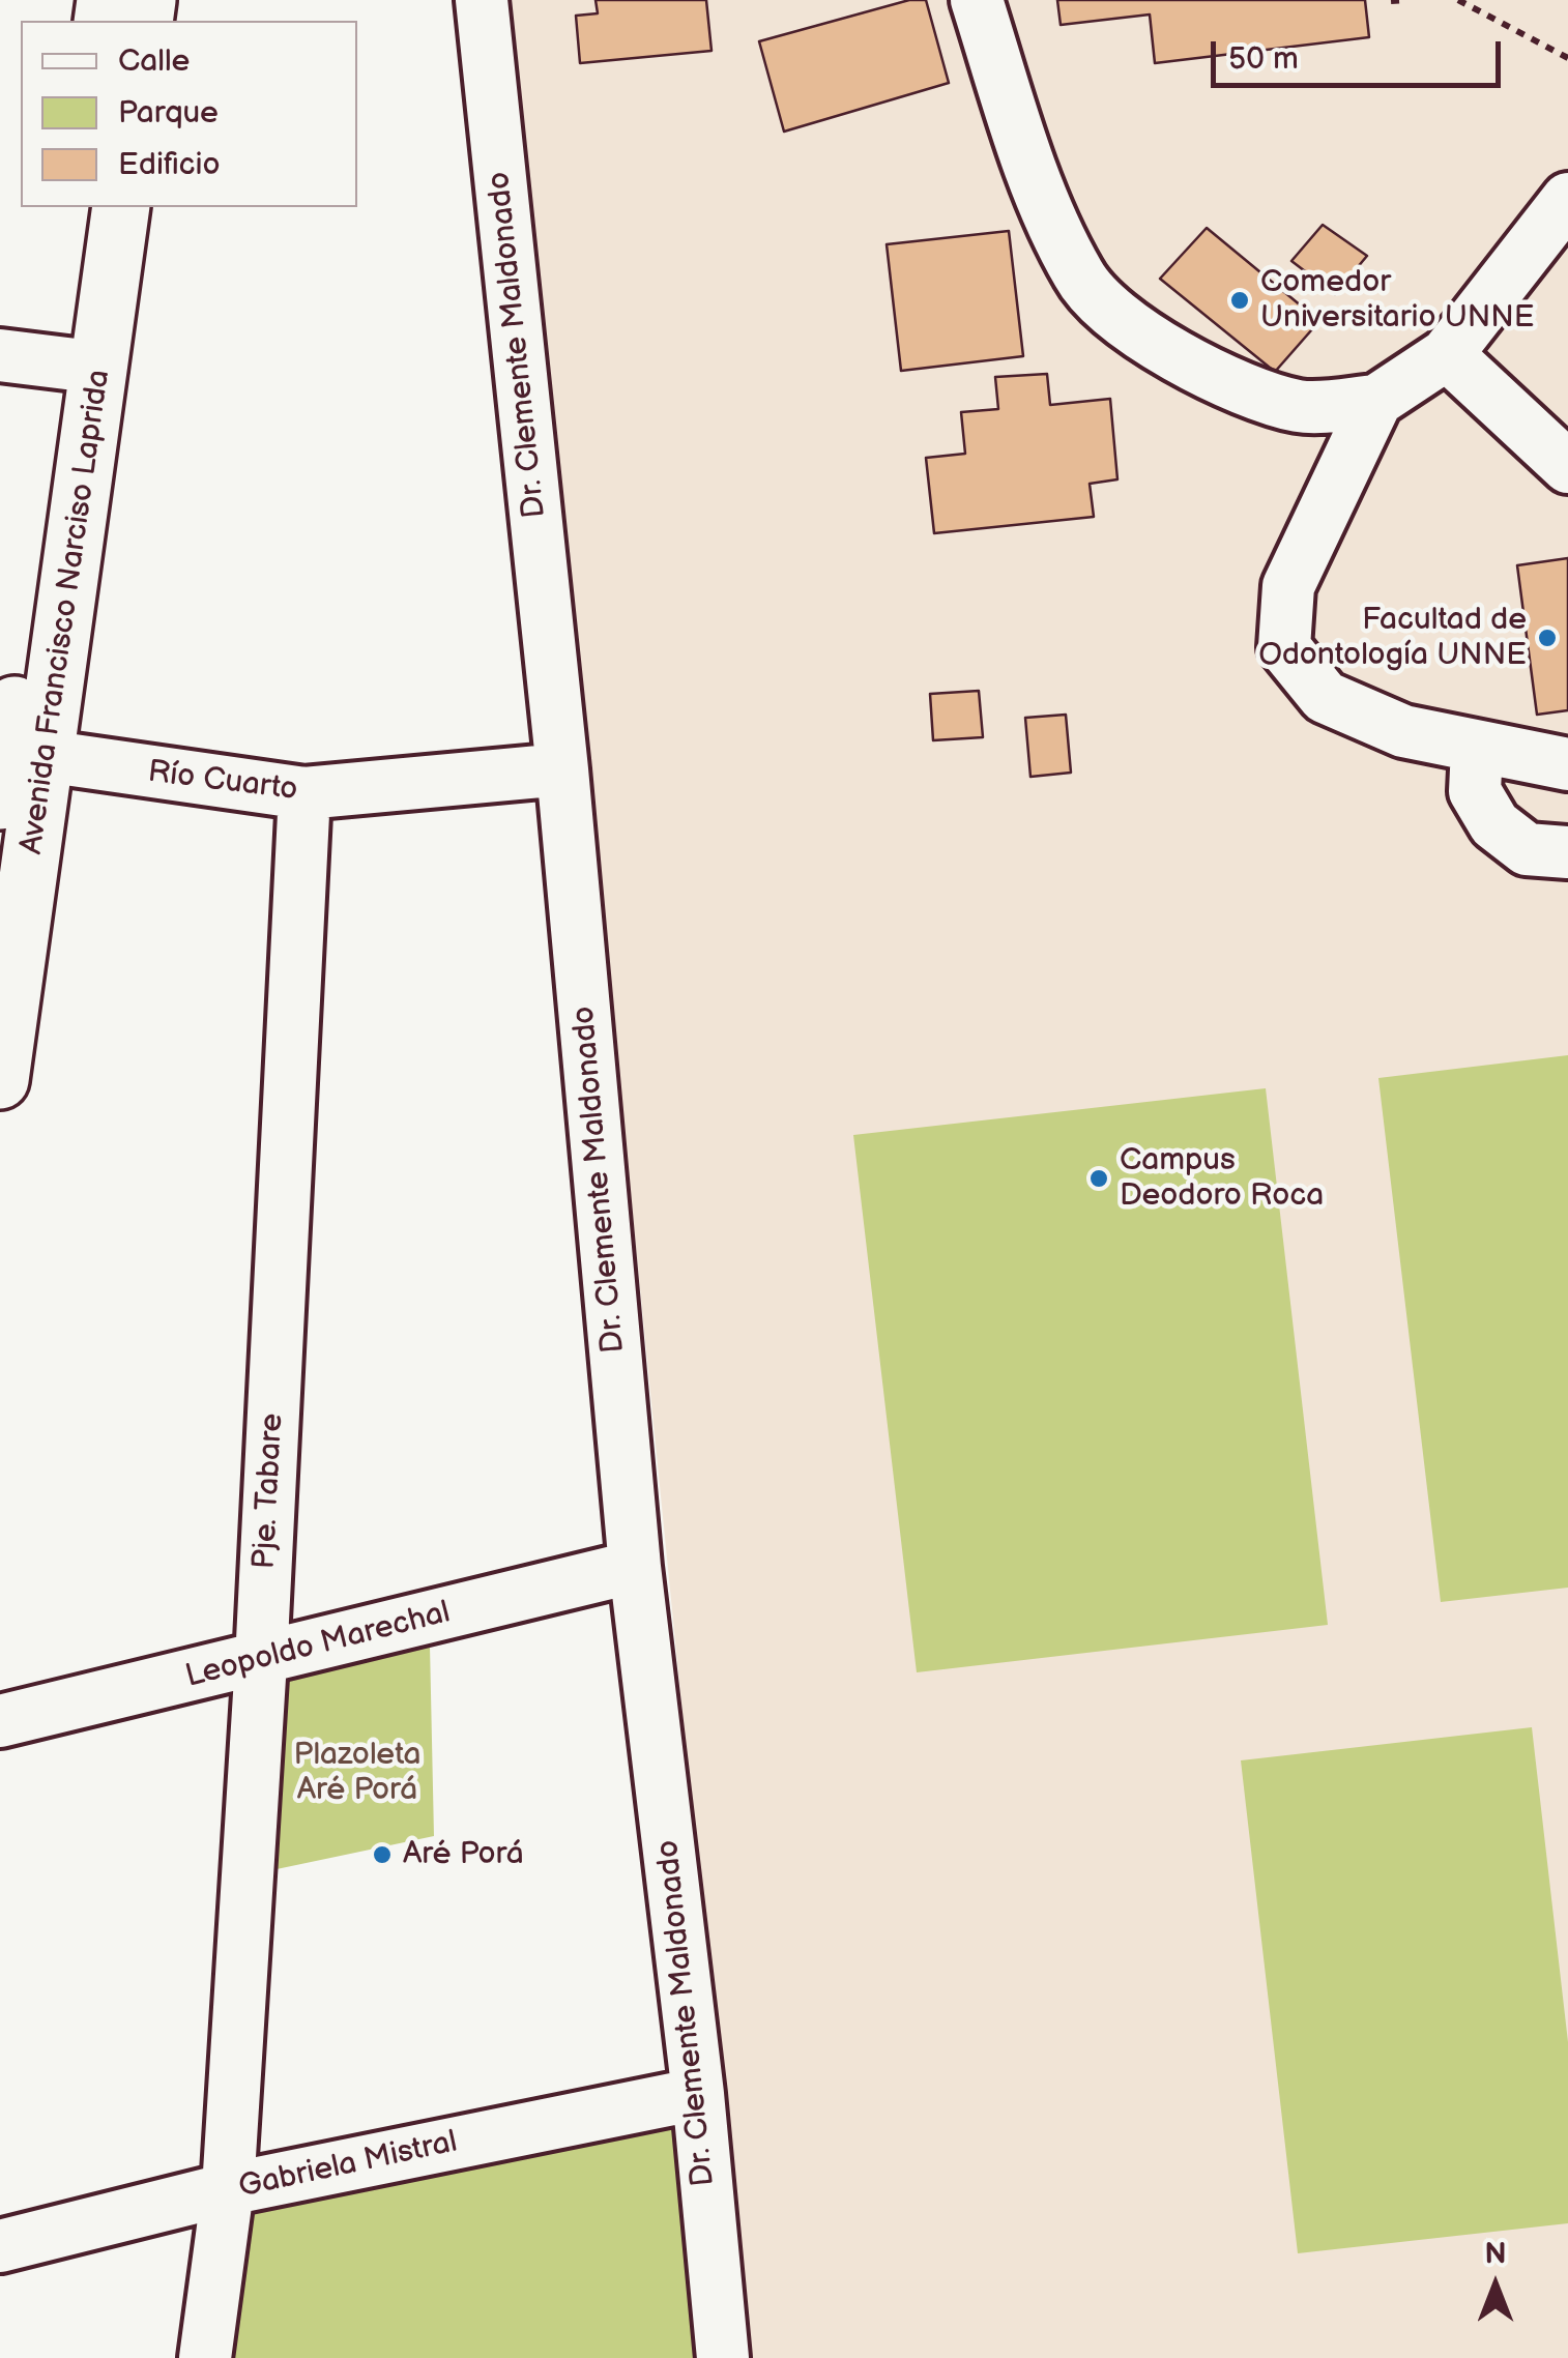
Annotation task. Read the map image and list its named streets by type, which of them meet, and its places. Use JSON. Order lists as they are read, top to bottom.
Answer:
{
  "streets": {
    "main road": ["Avenida Francisco Narciso Laprida"],
    "street": [
      "Dr. Clemente Maldonado",
      "Río Cuarto",
      "Pje. Tabare",
      "Leopoldo Marechal",
      "Gabriela Mistral"
    ]
  },
  "crossings": [
    ["Dr. Clemente Maldonado", "Río Cuarto"],
    ["Dr. Clemente Maldonado", "Leopoldo Marechal"],
    ["Dr. Clemente Maldonado", "Gabriela Mistral"],
    ["Avenida Francisco Narciso Laprida", "Río Cuarto"],
    ["Río Cuarto", "Pje. Tabare"],
    ["Pje. Tabare", "Leopoldo Marechal"],
    ["Pje. Tabare", "Gabriela Mistral"]
  ],
  "parks": ["Plazoleta Aré Porá"],
  "places": [
    "Comedor Universitario UNNE",
    "Facultad de Odontología UNNE",
    "Campus Deodoro Roca",
    "Aré Porá"
  ],
  "legend": ["Calle", "Parque", "Edificio"],
  "scale_bar": "50 m",
  "north": "top"
}
